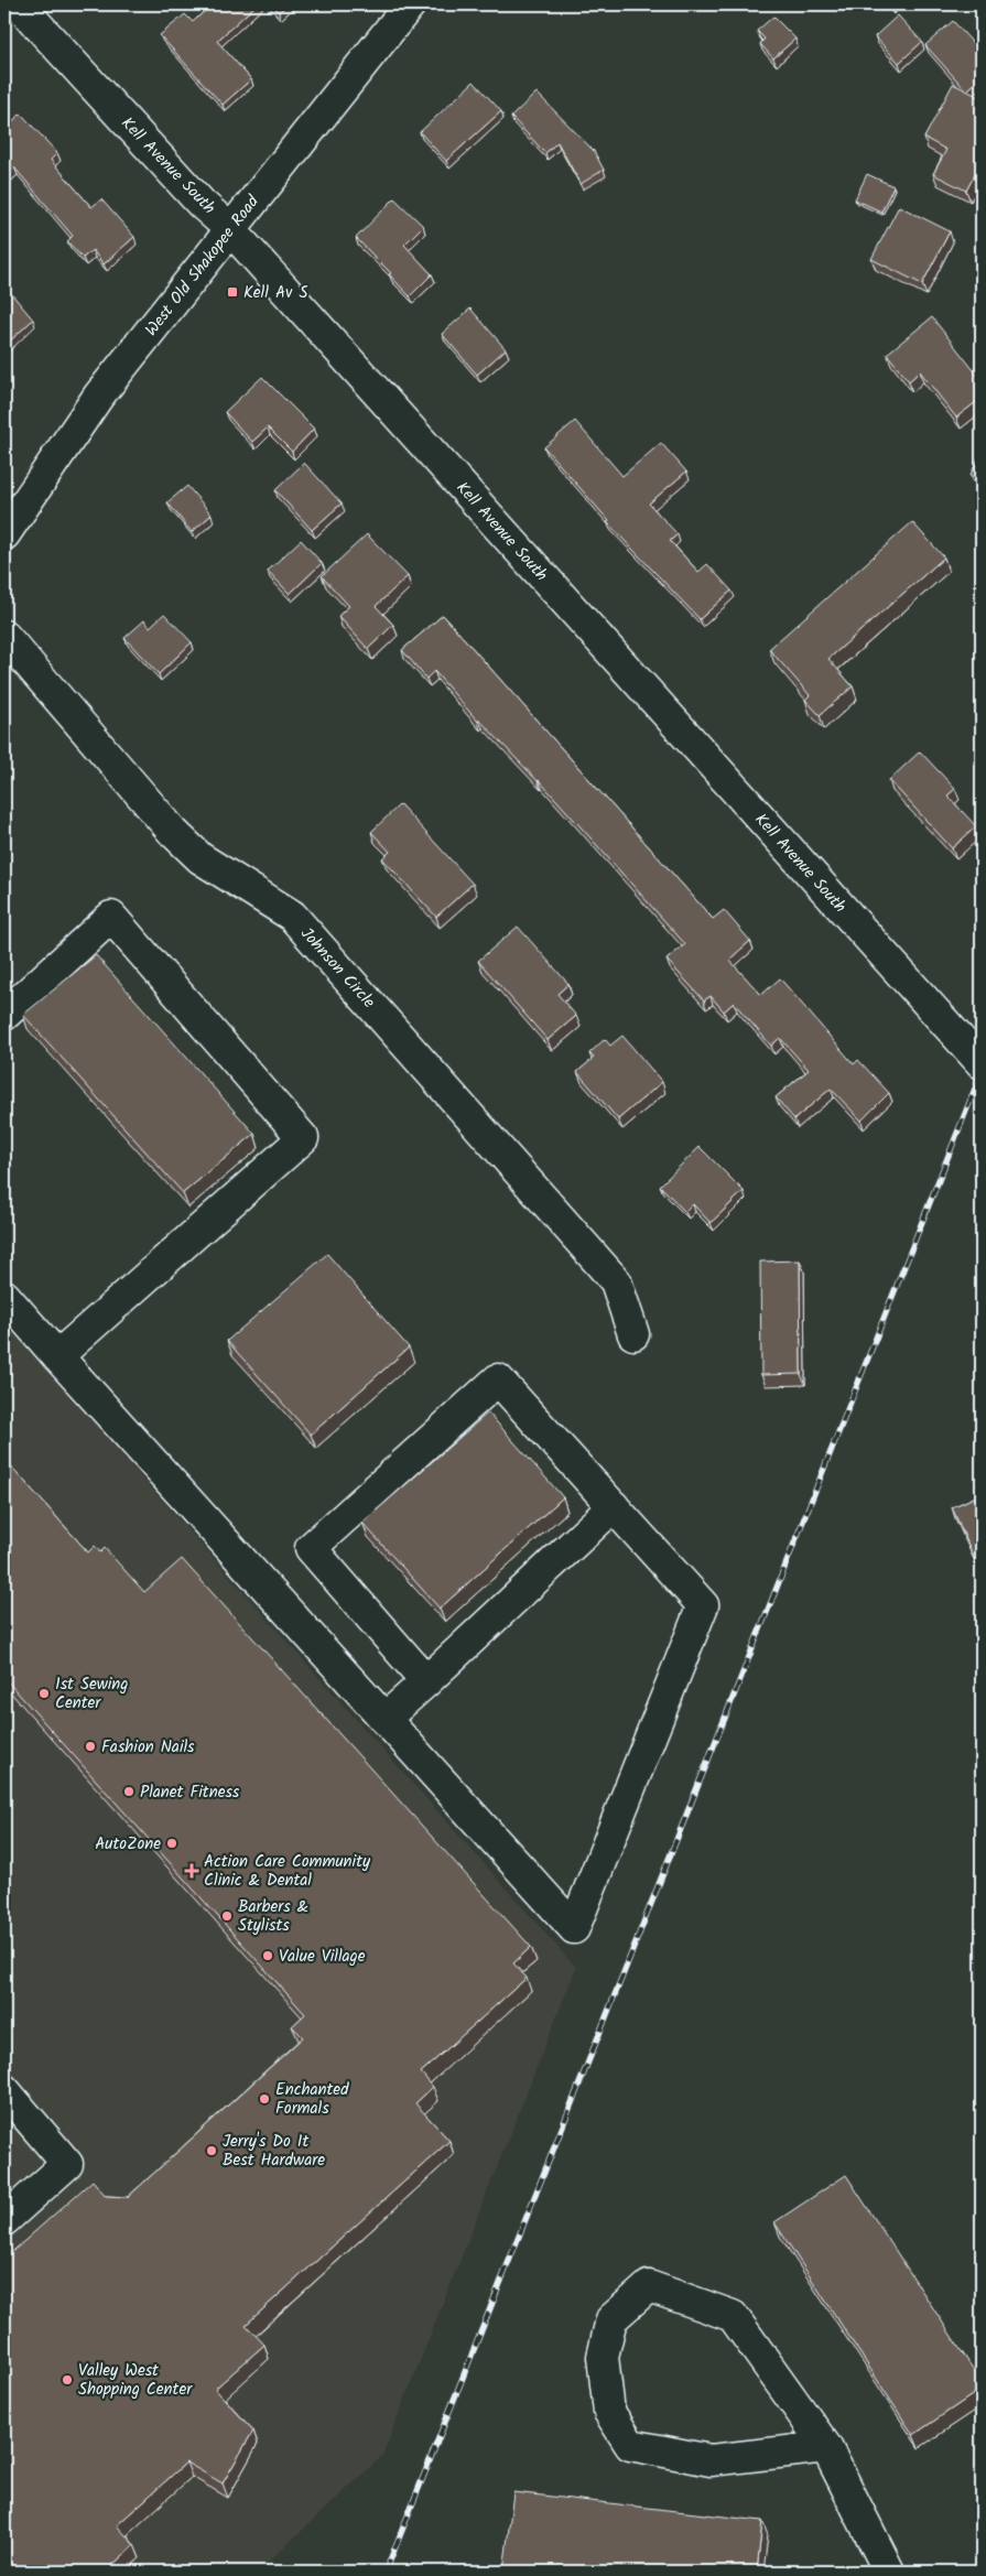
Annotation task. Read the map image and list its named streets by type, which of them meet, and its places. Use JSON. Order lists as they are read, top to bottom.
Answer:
{
  "streets": {
    "street": ["Kell Avenue South", "West Old Shakopee Road", "Johnson Circle"]
  },
  "crossings": [
    ["Kell Avenue South", "West Old Shakopee Road"]
  ],
  "places": {
    "transit": ["Kell Av S"],
    "other": [
      "1st Sewing Center",
      "Fashion Nails",
      "Planet Fitness",
      "AutoZone",
      "Barbers & Stylists",
      "Value Village",
      "Enchanted Formals",
      "Jerry's Do It Best Hardware",
      "Valley West Shopping Center"
    ],
    "health": ["Action Care Community Clinic & Dental"]
  }
}
